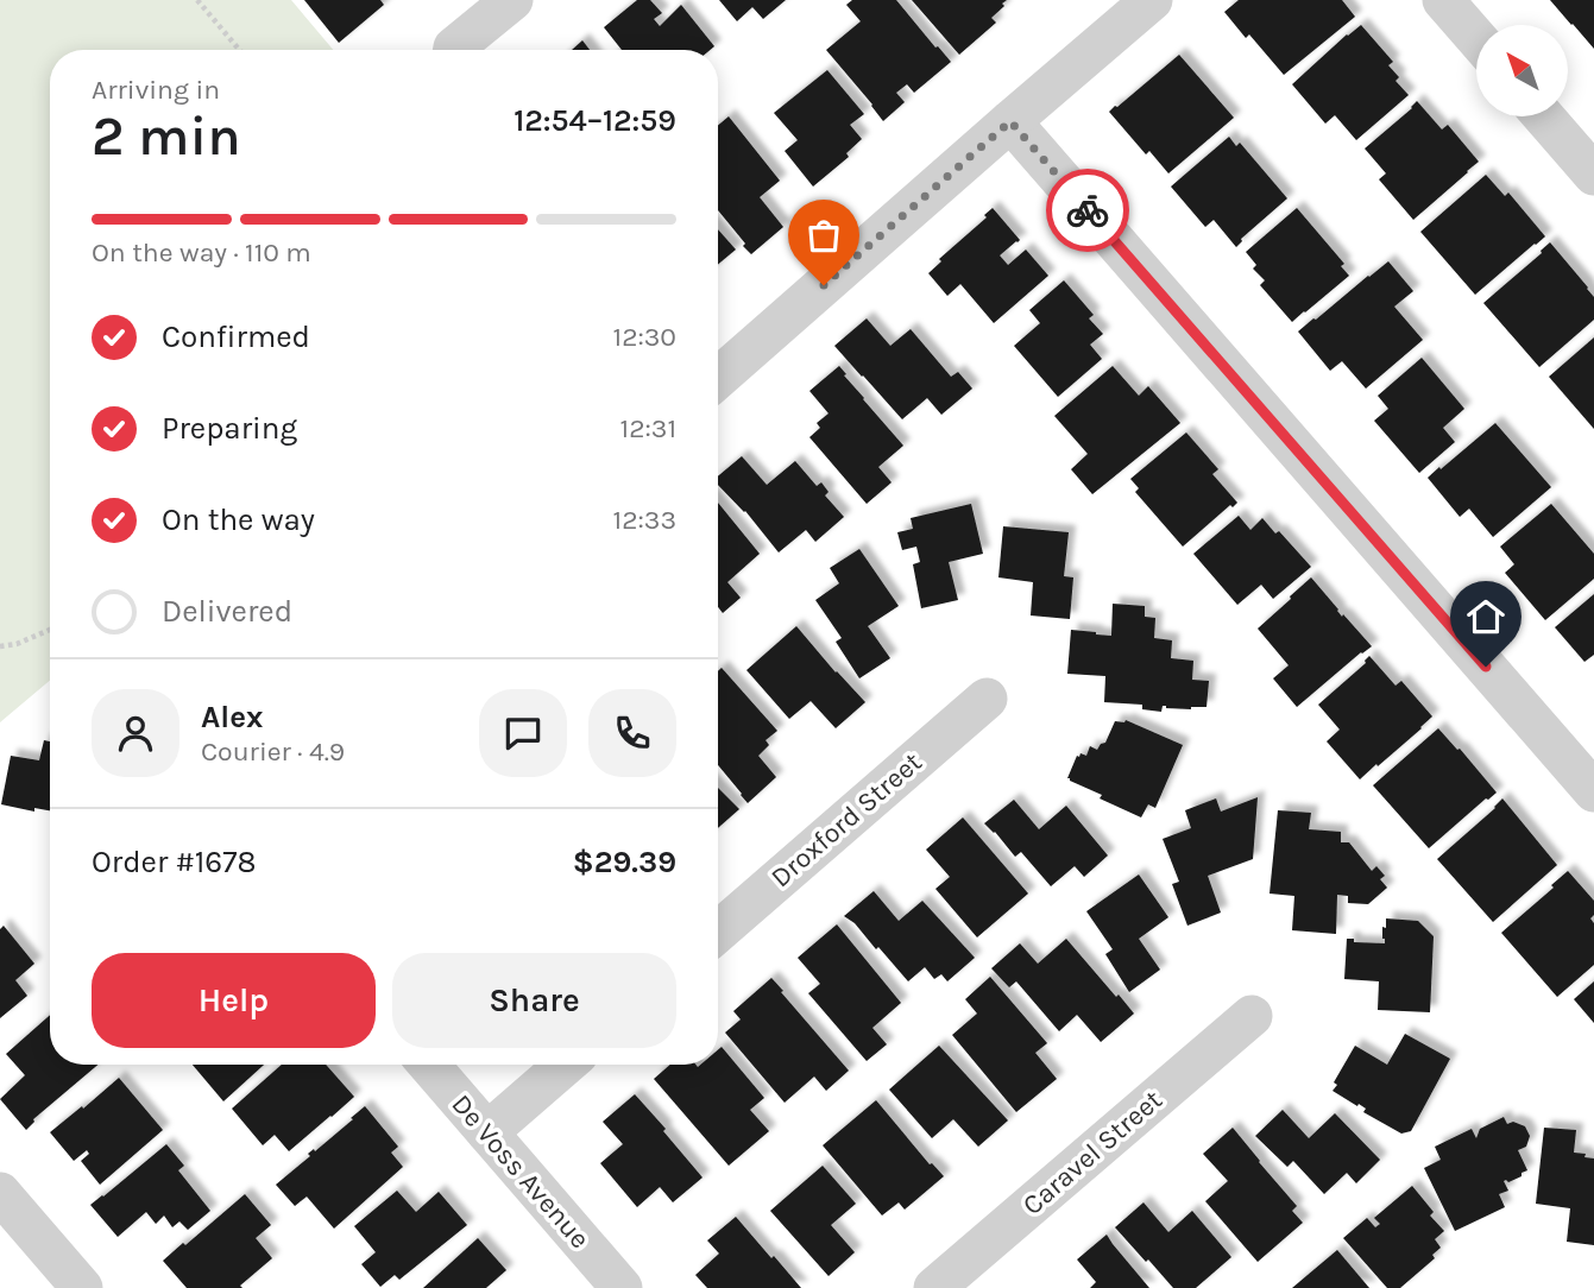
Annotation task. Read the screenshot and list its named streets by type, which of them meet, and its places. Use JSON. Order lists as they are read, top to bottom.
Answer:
{
  "streets": {
    "street": ["Droxford Street", "Caravel Street", "De Voss Avenue"]
  },
  "north": "top left",
  "page": {
    "heading": ["2 min", "Arriving in", "12:54–12:59"],
    "panel": [
      "Alex",
      "Courier · 4.9",
      "Order #1678",
      "$29.39"
    ],
    "bar": "On the way · 110 m",
    "list": [
      ["Confirmed", "12:30"],
      ["Preparing", "12:31"],
      ["On the way", "12:33"],
      "Delivered"
    ],
    "buttons": ["Help", "Share"]
  }
}
